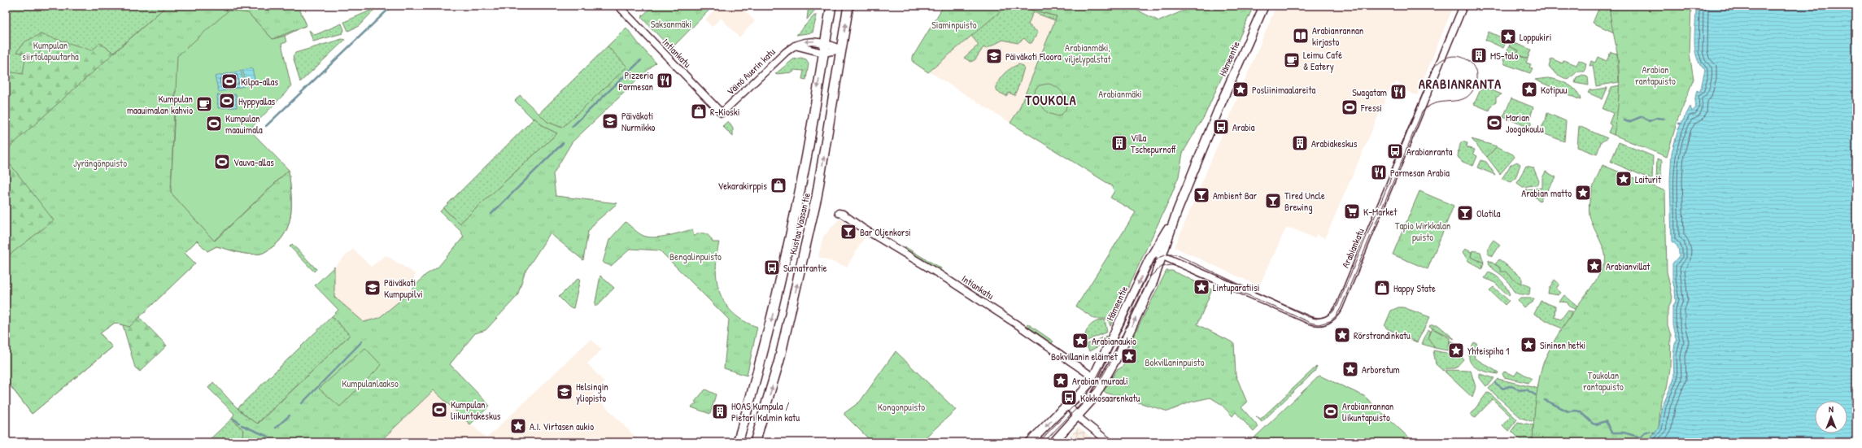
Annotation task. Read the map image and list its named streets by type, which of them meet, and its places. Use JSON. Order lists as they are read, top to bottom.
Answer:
{
  "streets": {
    "main road": ["Hämeentie", "Kustaa Vaasan tie"],
    "street": ["Intiankatu", "Väinö Auerin katu", "Arabiankatu"]
  },
  "crossings": [
    ["Intiankatu", "Hämeentie"],
    ["Intiankatu", "Väinö Auerin katu"],
    ["Hämeentie", "Arabiankatu"],
    ["Väinö Auerin katu", "Kustaa Vaasan tie"]
  ],
  "districts": ["ARABIANRANTA", "TOUKOLA"],
  "parks": [
    "Saksanmäki",
    "Siaminpuisto",
    "Kumpulan siirtolapuutarha",
    "Arabianmäki, viljelypalstat",
    "Arabian rantapuisto",
    "Arabianmäki",
    "Jyrängönpuisto",
    "Tapio Wirkkalan puisto",
    "Bengalinpuisto",
    "Bokvillaninpuisto",
    "Toukolan rantapuisto",
    "Kumpulanlaakso",
    "Kongonpuisto"
  ],
  "places": {
    "library": ["Arabianrannan kirjasto"],
    "place": [
      "Loppukiri",
      "Posliinimaalareita",
      "Kotipuu",
      "Laiturit",
      "Arabian matto",
      "Arabianvillat",
      "Lintuparatiisi",
      "Rörstrandinkatu",
      "Arabianaukio",
      "Sininen hetki",
      "Yhteispiha 1",
      "Bokvillanin eläimet",
      "Arboretum",
      "Arabian muraali",
      "A.I. Virtasen aukio"
    ],
    "building": [
      "MS-talo",
      "Villa Tschepurnoff",
      "Arabiakeskus",
      "HOAS Kumpula / Pietari Kalmin katu"
    ],
    "school or university": [
      "Päiväkoti Floora",
      "Päiväkoti Nurmikko",
      "Päiväkoti Kumpupilvi",
      "Helsingin yliopisto"
    ],
    "cafe": ["Leimu Café & Eatery", "Kumpulan maauimalan kahvio"],
    "restaurant": ["Pizzeria Parmesan", "Swagatam", "Parmesan Arabia"],
    "sports": [
      "Kilpa-allas",
      "Hyppyallas",
      "Fressi",
      "Marian Joogakoulu",
      "Kumpulan maauimala",
      "Vauva-allas",
      "Kumpulan liikuntakeskus",
      "Arabianrannan liikuntapuisto"
    ],
    "shop": ["R-Kioski", "Vekarakirppis", "Happy State"],
    "bus stop": [
      "Arabia",
      "Arabianranta",
      "Sumatrantie",
      "Kokkosaarenkatu"
    ],
    "bar": [
      "Ambient Bar",
      "Tired Uncle Brewing",
      "Olotila",
      "Bar Oljenkorsi"
    ],
    "supermarket": ["K-Market"]
  },
  "north": "top"
}
